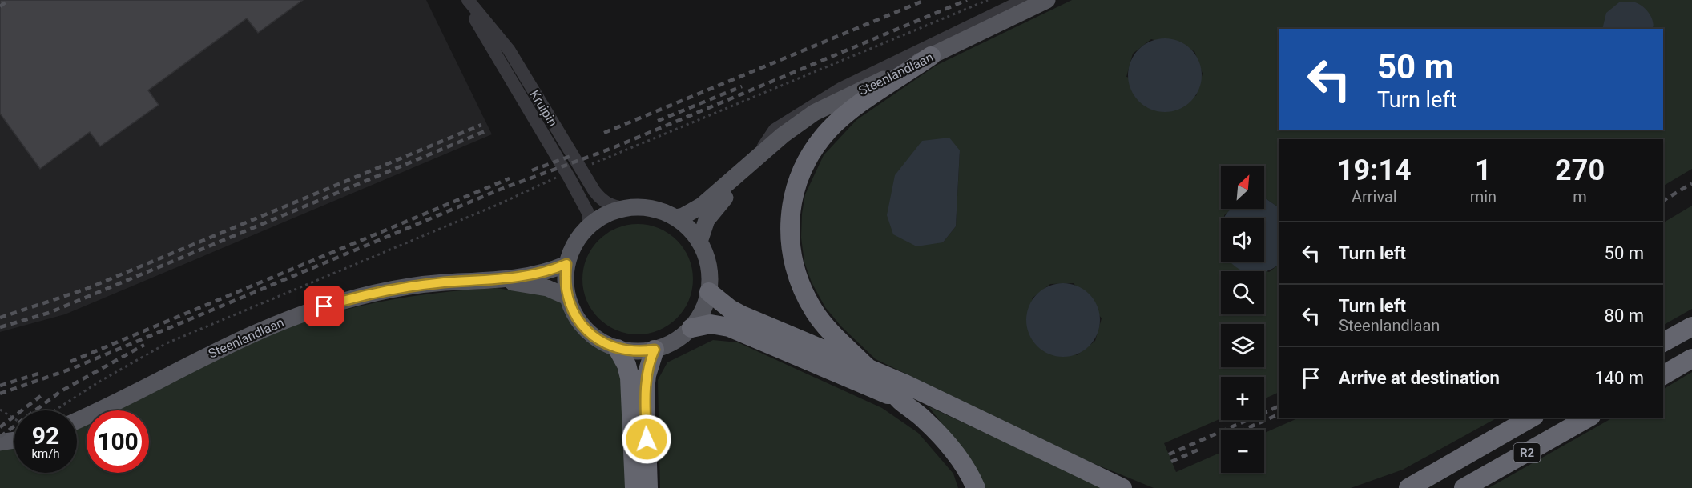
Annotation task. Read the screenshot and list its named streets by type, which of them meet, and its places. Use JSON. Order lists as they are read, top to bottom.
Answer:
{
  "streets": {
    "highway": ["R2"],
    "main road": ["Steenlandlaan"],
    "street": ["Kruipin"]
  },
  "crossings": [
    ["Steenlandlaan", "Kruipin"]
  ],
  "north": "top right",
  "page": {
    "turn": ["50 m", "Turn left"],
    "eta": [
      "19:14",
      "Arrival",
      "1",
      "min",
      "270",
      "m"
    ],
    "map_buttons": ["+", "−"],
    "list": [
      {
        "name": "Turn left",
        "value": "50 m"
      },
      {
        "name": "Turn left",
        "note": "Steenlandlaan",
        "value": "80 m"
      },
      {
        "name": "Arrive at destination",
        "value": "140 m"
      }
    ],
    "speed": "92 km/h",
    "limit": "100"
  }
}
